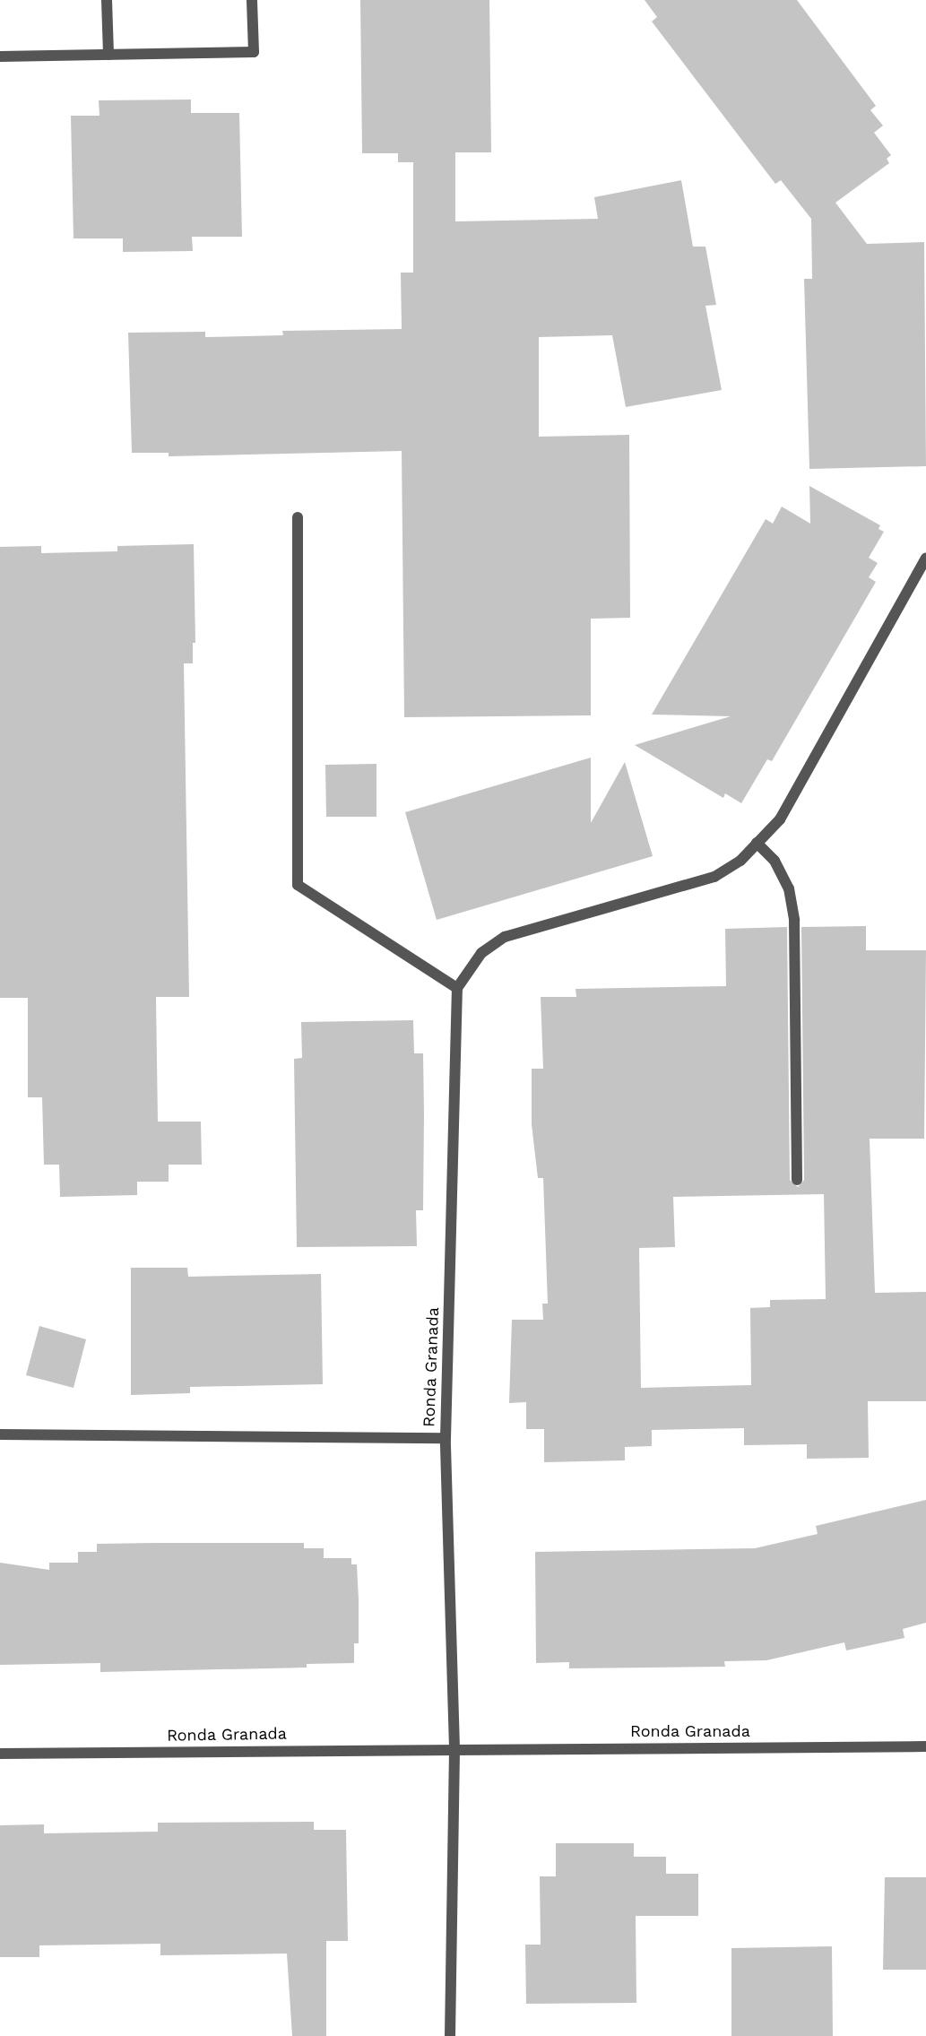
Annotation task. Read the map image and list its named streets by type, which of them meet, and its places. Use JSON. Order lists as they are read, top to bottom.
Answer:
{
  "streets": {
    "street": ["Ronda Granada"]
  }
}
